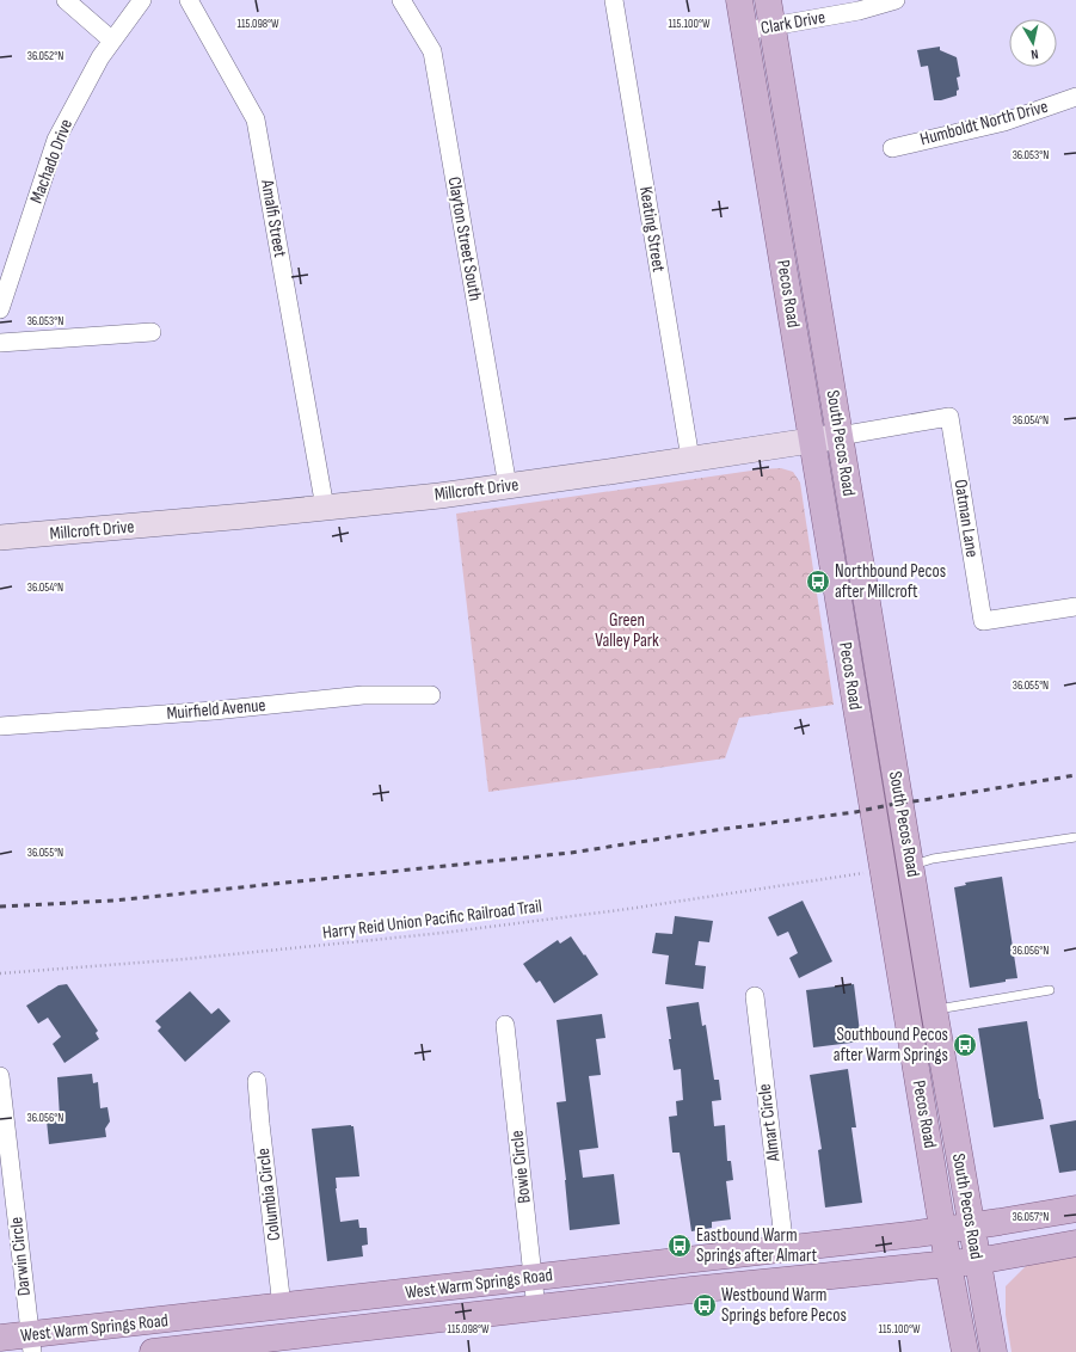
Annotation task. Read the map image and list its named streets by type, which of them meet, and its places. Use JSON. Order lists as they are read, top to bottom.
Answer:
{
  "streets": {
    "main road": ["Pecos Road", "South Pecos Road", "West Warm Springs Road"],
    "street": [
      "Clark Drive",
      "Humboldt North Drive",
      "Machado Drive",
      "Amalfi Street",
      "Keating Street",
      "Clayton Street South",
      "Millcroft Drive",
      "Oatman Lane",
      "Muirfield Avenue",
      "Almart Circle",
      "Bowie Circle",
      "Columbia Circle",
      "Darwin Circle"
    ],
    "path": ["Harry Reid Union Pacific Railroad Trail"]
  },
  "crossings": [
    ["Clark Drive", "Pecos Road"],
    ["Amalfi Street", "Millcroft Drive"],
    ["Keating Street", "Millcroft Drive"],
    ["Clayton Street South", "Millcroft Drive"],
    ["Pecos Road", "South Pecos Road"],
    ["Pecos Road", "Millcroft Drive"],
    ["Pecos Road", "West Warm Springs Road"],
    ["South Pecos Road", "Millcroft Drive"],
    ["South Pecos Road", "West Warm Springs Road"],
    ["Millcroft Drive", "Oatman Lane"],
    ["Almart Circle", "West Warm Springs Road"],
    ["Bowie Circle", "West Warm Springs Road"],
    ["Columbia Circle", "West Warm Springs Road"],
    ["Darwin Circle", "West Warm Springs Road"]
  ],
  "parks": ["Green Valley Park"],
  "places": {
    "bus stop": [
      "Northbound Pecos after Millcroft",
      "Southbound Pecos after Warm Springs",
      "Eastbound Warm Springs after Almart",
      "Westbound Warm Springs before Pecos"
    ]
  },
  "north": "bottom",
  "coordinates": [
    "115.098°W",
    "115.100°W",
    "36.052°N",
    "36.053°N",
    "36.054°N",
    "36.055°N",
    "36.056°N",
    "36.057°N"
  ]
}
